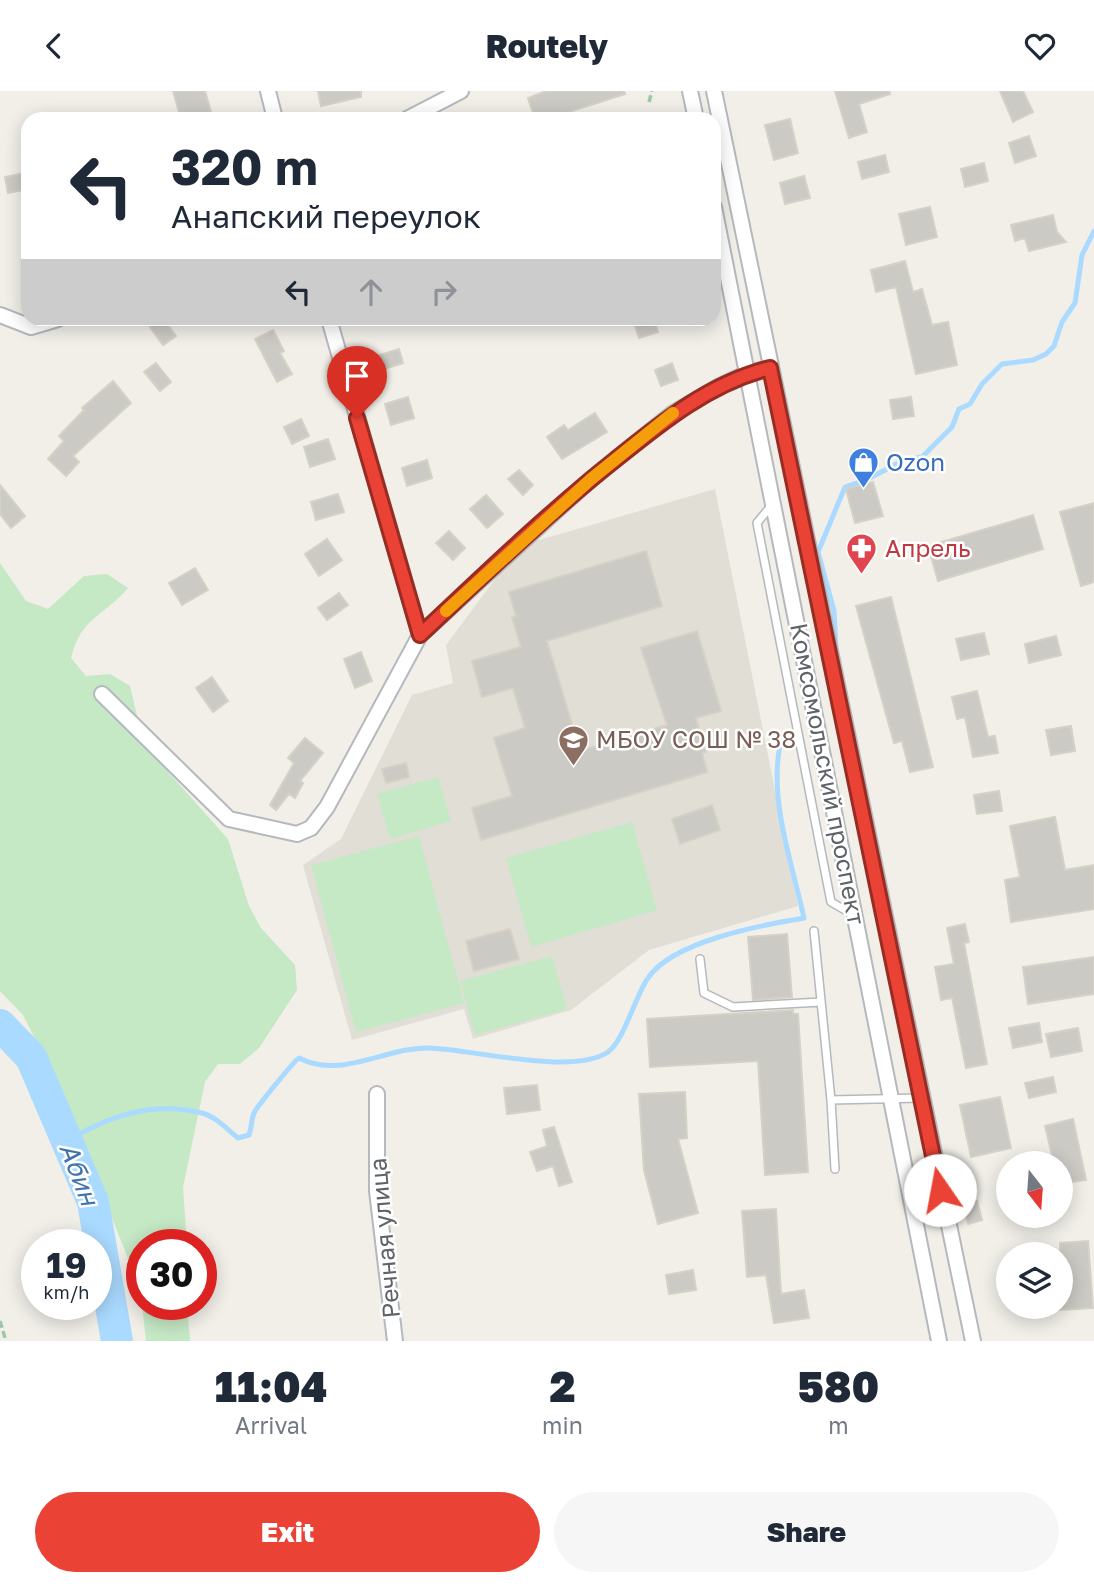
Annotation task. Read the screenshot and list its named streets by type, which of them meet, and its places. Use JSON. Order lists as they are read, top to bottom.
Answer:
{
  "streets": {
    "street": ["Комсомольский проспект", "Речная улица"]
  },
  "water": ["Абин"],
  "places": {
    "shop": ["Ozon"],
    "pharmacy": ["Апрель"],
    "school or university": ["МБОУ СОШ № 38"]
  },
  "north": "bottom",
  "page": {
    "header": "Routely",
    "turn": ["320 m", "Анапский переулок"],
    "speed": "19 km/h",
    "limit": "30",
    "eta": [
      "11:04",
      "Arrival",
      "2",
      "min",
      "580",
      "m"
    ],
    "buttons": ["Exit", "Share"]
  }
}
